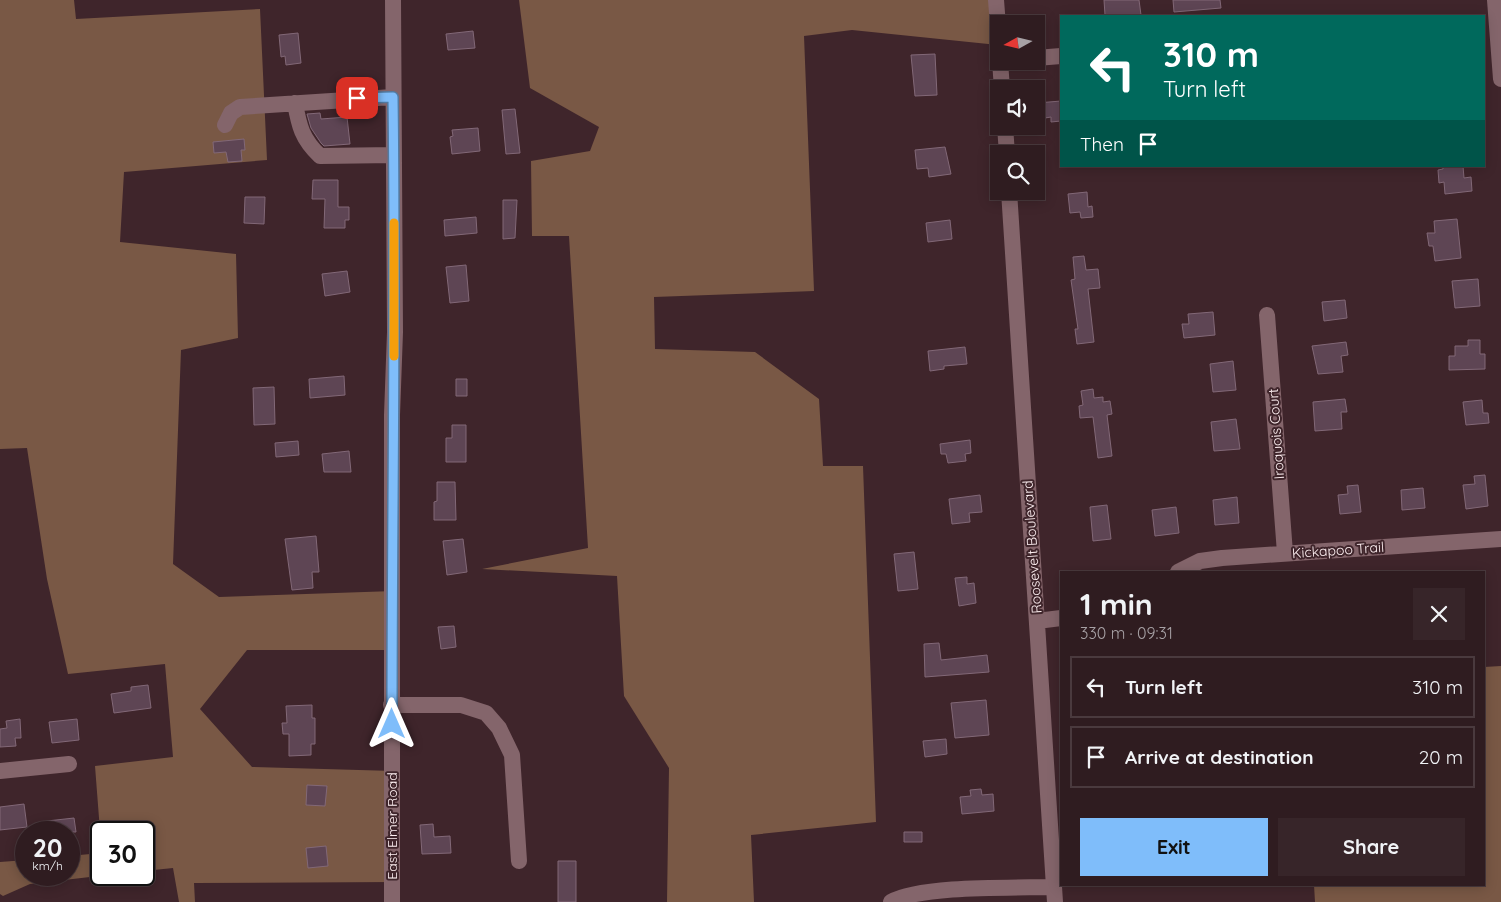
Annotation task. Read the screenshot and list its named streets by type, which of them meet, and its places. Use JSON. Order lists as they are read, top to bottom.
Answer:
{
  "streets": {
    "street": [
      "Iroquois Court",
      "Roosevelt Boulevard",
      "Kickapoo Trail",
      "East Elmer Road"
    ]
  },
  "crossings": [
    ["Iroquois Court", "Kickapoo Trail"]
  ],
  "north": "left",
  "page": {
    "turn": ["310 m", "Turn left"],
    "then": "Then",
    "heading": ["1 min", "330 m · 09:31"],
    "list": [
      {
        "name": "Turn left",
        "value": "310 m"
      },
      {
        "name": "Arrive at destination",
        "value": "20 m"
      }
    ],
    "buttons": ["Exit", "Share"],
    "speed": "20 km/h",
    "limit": "30"
  }
}
